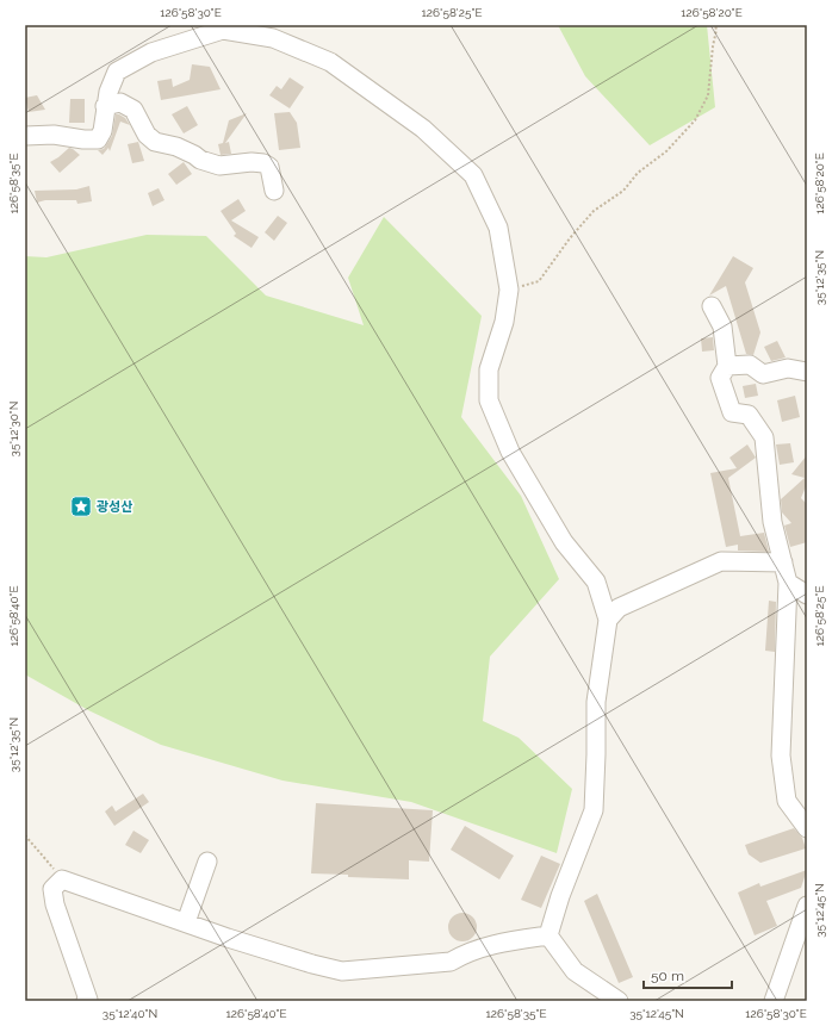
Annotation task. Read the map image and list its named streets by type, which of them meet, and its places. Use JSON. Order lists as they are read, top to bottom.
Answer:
{
  "places": {
    "place": ["광성산"]
  },
  "scale_bar": "50 m",
  "coordinates": [
    "126°58'30\"E",
    "126°58'25\"E",
    "126°58'20\"E",
    "126°58'35\"E",
    "35°12'35\"N",
    "35°12'30\"N",
    "126°58'40\"E",
    "35°12'45\"N",
    "35°12'40\"N"
  ]
}
